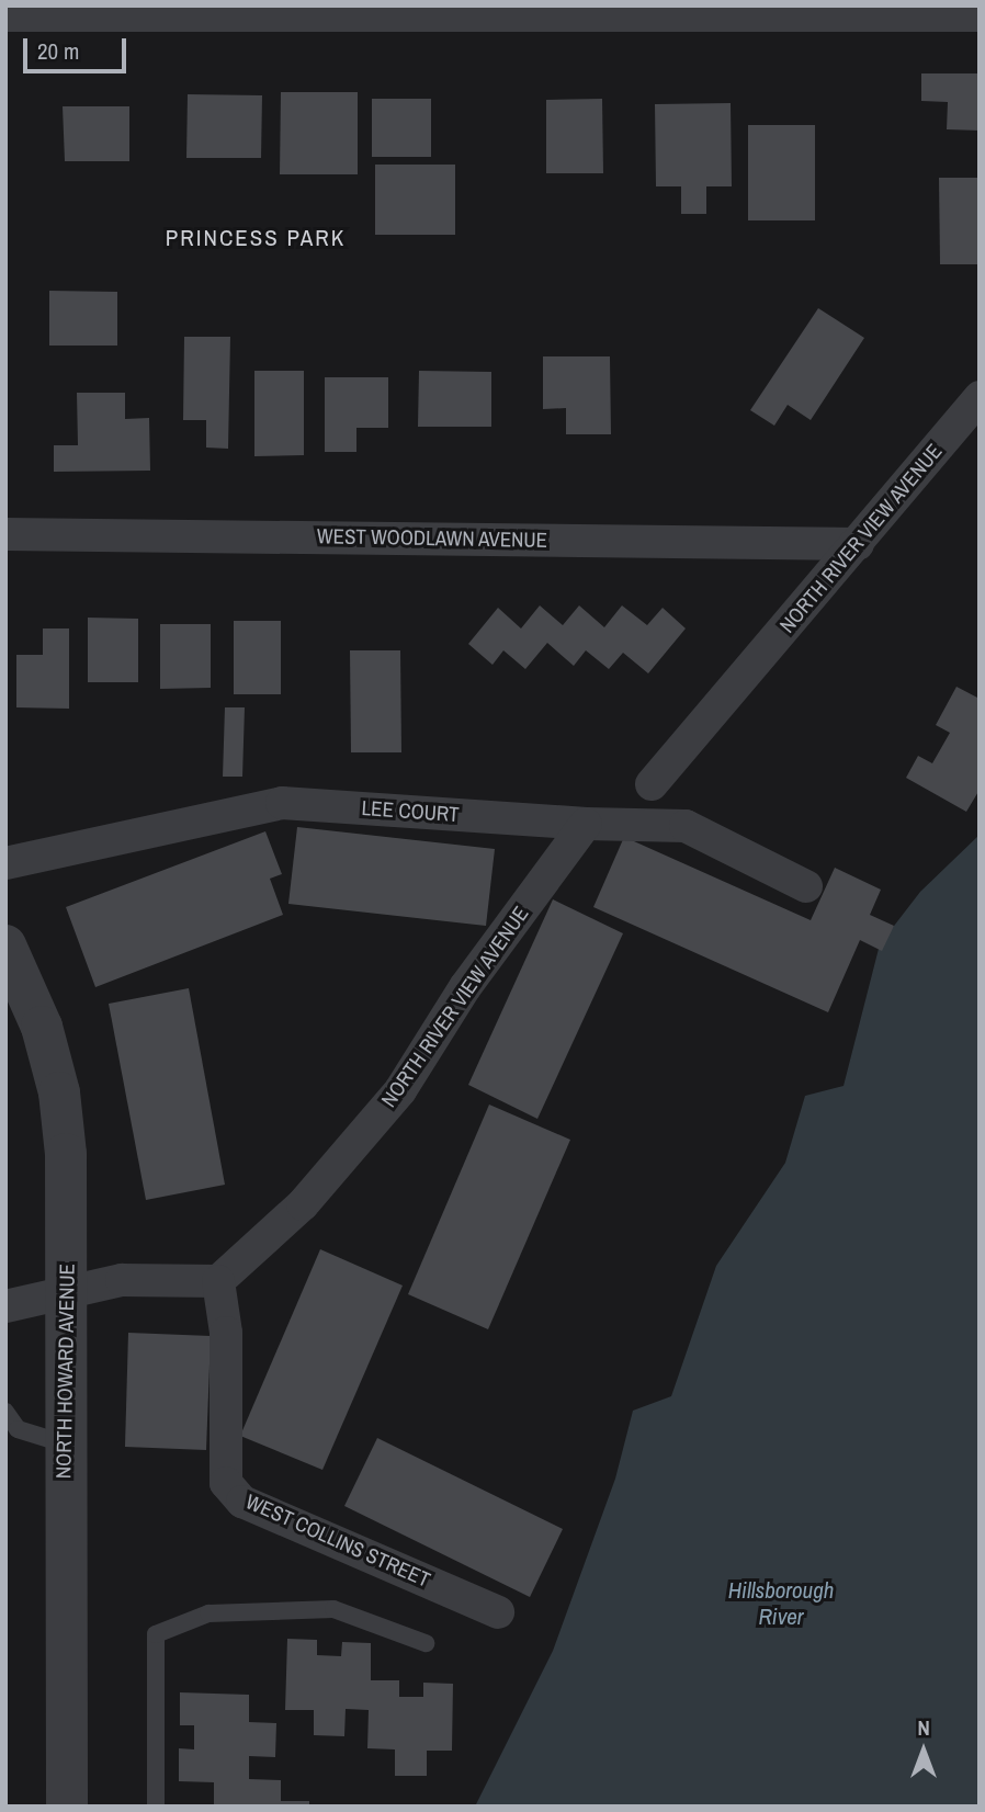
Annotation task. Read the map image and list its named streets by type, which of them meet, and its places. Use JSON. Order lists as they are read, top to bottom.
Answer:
{
  "streets": {
    "street": [
      "WEST WOODLAWN AVENUE",
      "NORTH RIVER VIEW AVENUE",
      "LEE COURT",
      "NORTH HOWARD AVENUE",
      "WEST COLLINS STREET"
    ]
  },
  "crossings": [
    ["WEST WOODLAWN AVENUE", "NORTH RIVER VIEW AVENUE"],
    ["NORTH RIVER VIEW AVENUE", "LEE COURT"],
    ["NORTH RIVER VIEW AVENUE", "WEST COLLINS STREET"]
  ],
  "districts": ["PRINCESS PARK"],
  "water": ["Hillsborough River"],
  "scale_bar": "20 m",
  "north": "top"
}
